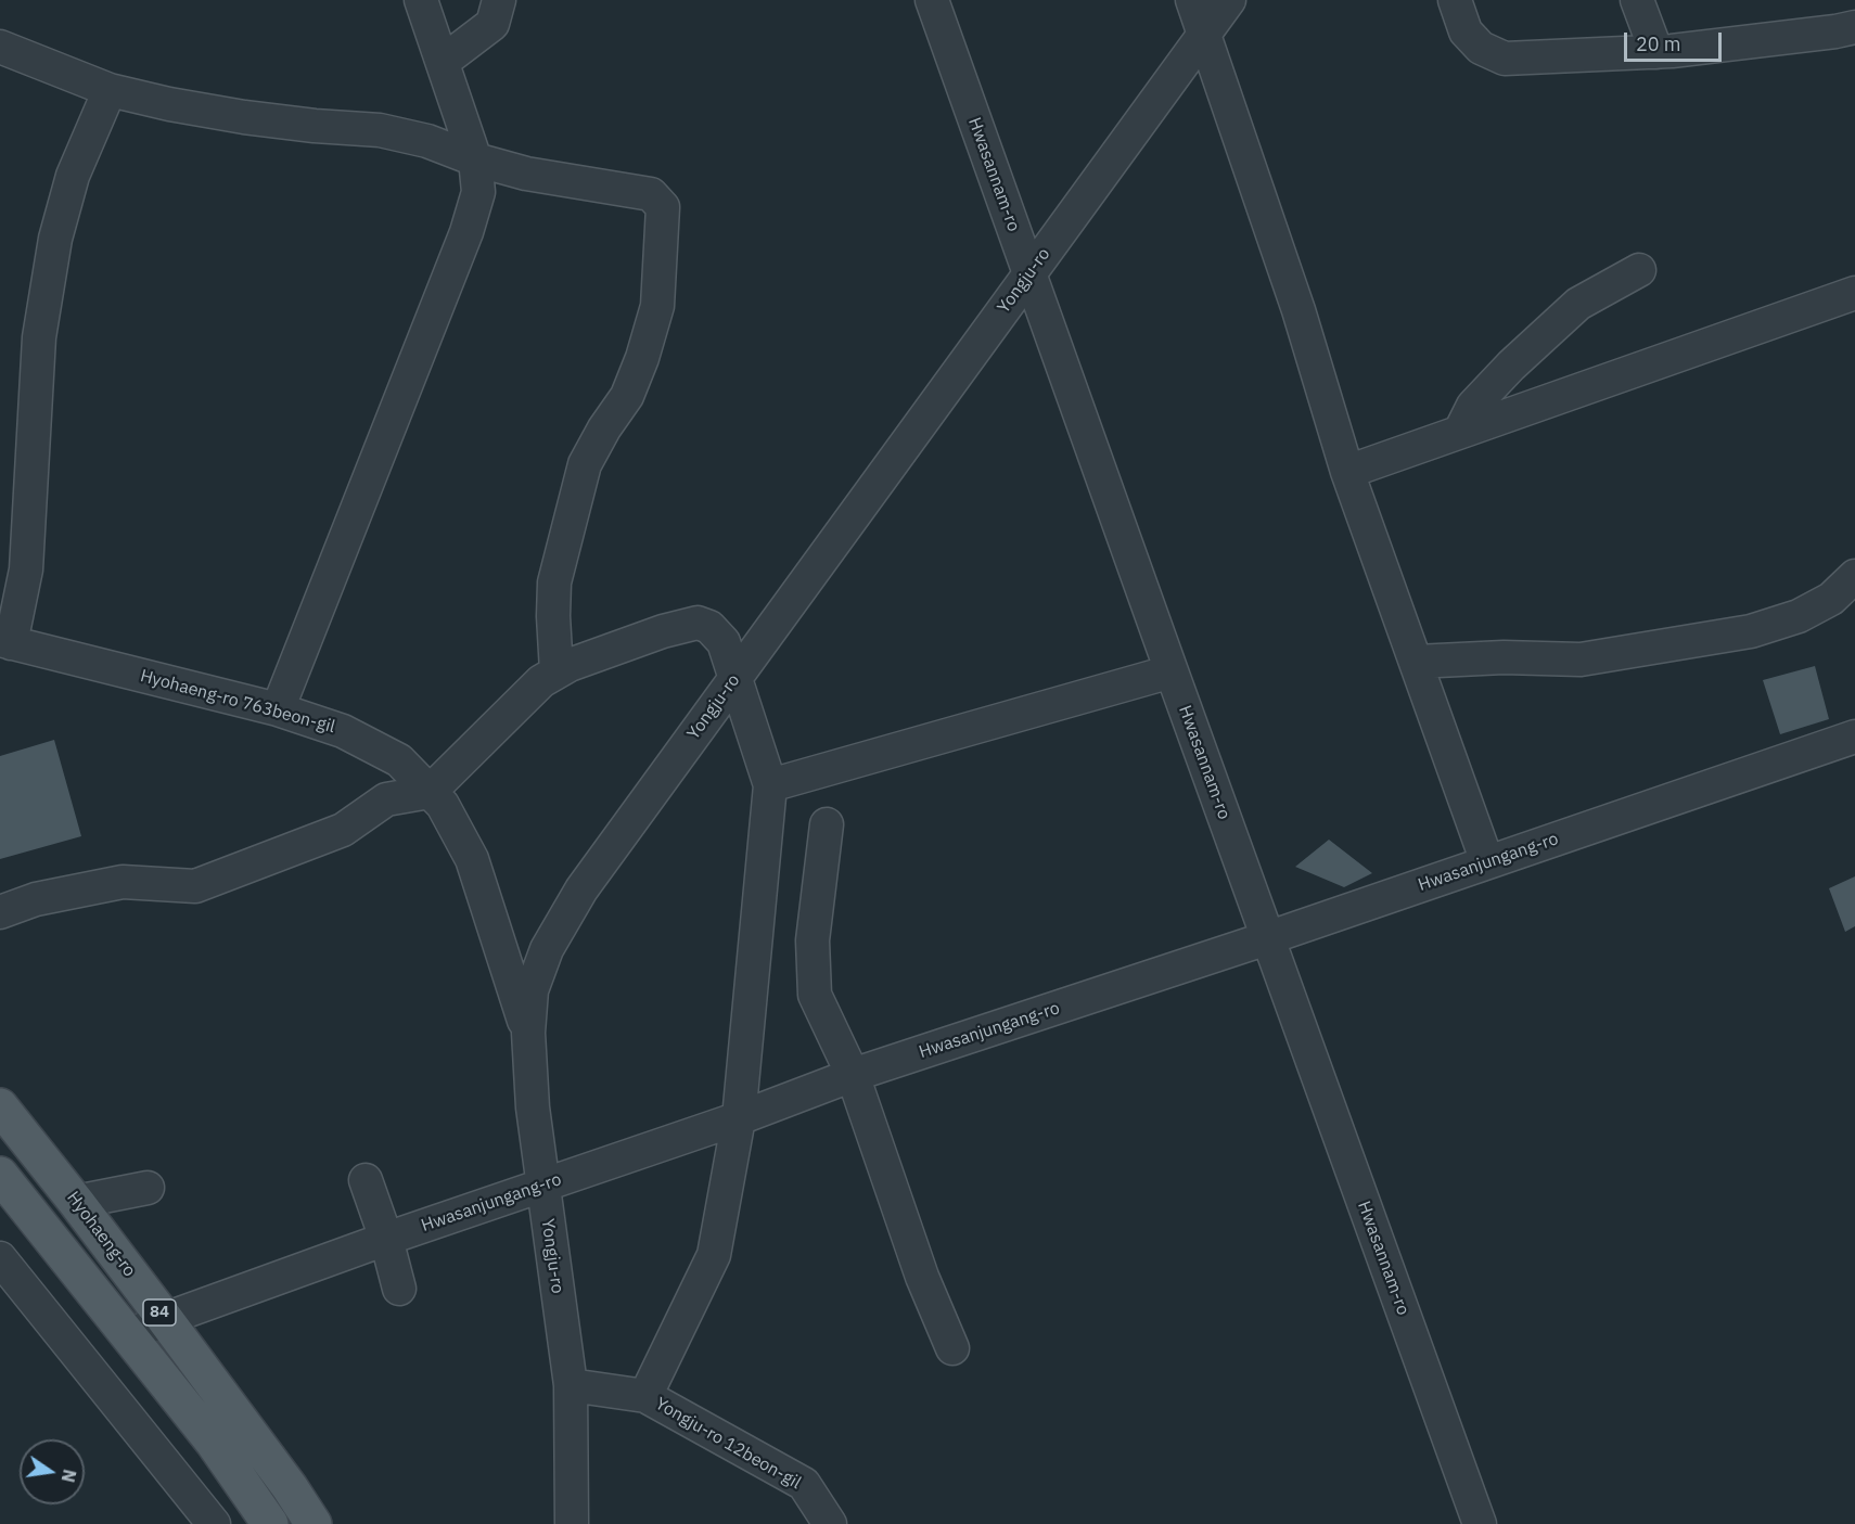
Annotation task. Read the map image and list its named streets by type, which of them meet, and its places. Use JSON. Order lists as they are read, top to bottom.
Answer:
{
  "streets": {
    "main road": ["Hyohaeng-ro", "84"],
    "street": [
      "Hwasannam-ro",
      "Yongju-ro",
      "Hyohaeng-ro 763beon-gil",
      "Hwasanjungang-ro",
      "Yongju-ro 12beon-gil"
    ]
  },
  "crossings": [
    ["Hwasannam-ro", "Yongju-ro"],
    ["Hwasannam-ro", "Hwasanjungang-ro"],
    ["Yongju-ro", "Hyohaeng-ro 763beon-gil"],
    ["Yongju-ro", "Hwasanjungang-ro"],
    ["Yongju-ro", "Yongju-ro 12beon-gil"],
    ["Hwasanjungang-ro", "Hyohaeng-ro"],
    ["Hwasanjungang-ro", "84"]
  ],
  "scale_bar": "20 m",
  "north": "right"
}
